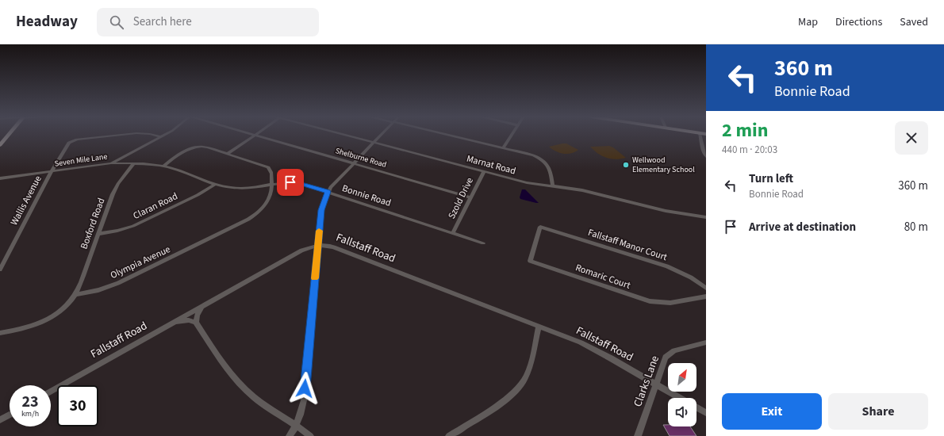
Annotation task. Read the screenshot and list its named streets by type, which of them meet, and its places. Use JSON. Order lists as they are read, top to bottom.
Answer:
{
  "streets": {
    "street": [
      "Shelburne Road",
      "Seven Mile Lane",
      "Marnat Road",
      "Bonnie Road",
      "Szold Drive",
      "Wallis Avenue",
      "Claran Road",
      "Boxford Road",
      "Fallstaff Manor Court",
      "Fallstaff Road",
      "Olympia Avenue",
      "Romaric Court",
      "Clarks Lane"
    ]
  },
  "crossings": [
    ["Shelburne Road", "Szold Drive"],
    ["Seven Mile Lane", "Bonnie Road"],
    ["Seven Mile Lane", "Wallis Avenue"],
    ["Marnat Road", "Szold Drive"],
    ["Bonnie Road", "Szold Drive"],
    ["Bonnie Road", "Claran Road"],
    ["Bonnie Road", "Boxford Road"],
    ["Bonnie Road", "Olympia Avenue"],
    ["Claran Road", "Boxford Road"],
    ["Boxford Road", "Olympia Avenue"],
    ["Fallstaff Manor Court", "Romaric Court"],
    ["Fallstaff Road", "Clarks Lane"]
  ],
  "places": ["Wellwood Elementary School"],
  "north": "top right",
  "page": {
    "header": "Headway",
    "search": "Search here",
    "nav": ["Map", "Directions", "Saved"],
    "turn": ["360 m", "Bonnie Road"],
    "heading": ["2 min", "440 m · 20:03"],
    "list": [
      {
        "name": "Turn left",
        "note": "Bonnie Road",
        "value": "360 m"
      },
      {
        "name": "Arrive at destination",
        "value": "80 m"
      }
    ],
    "speed": "23 km/h",
    "limit": "30",
    "buttons": ["Exit", "Share"]
  }
}
